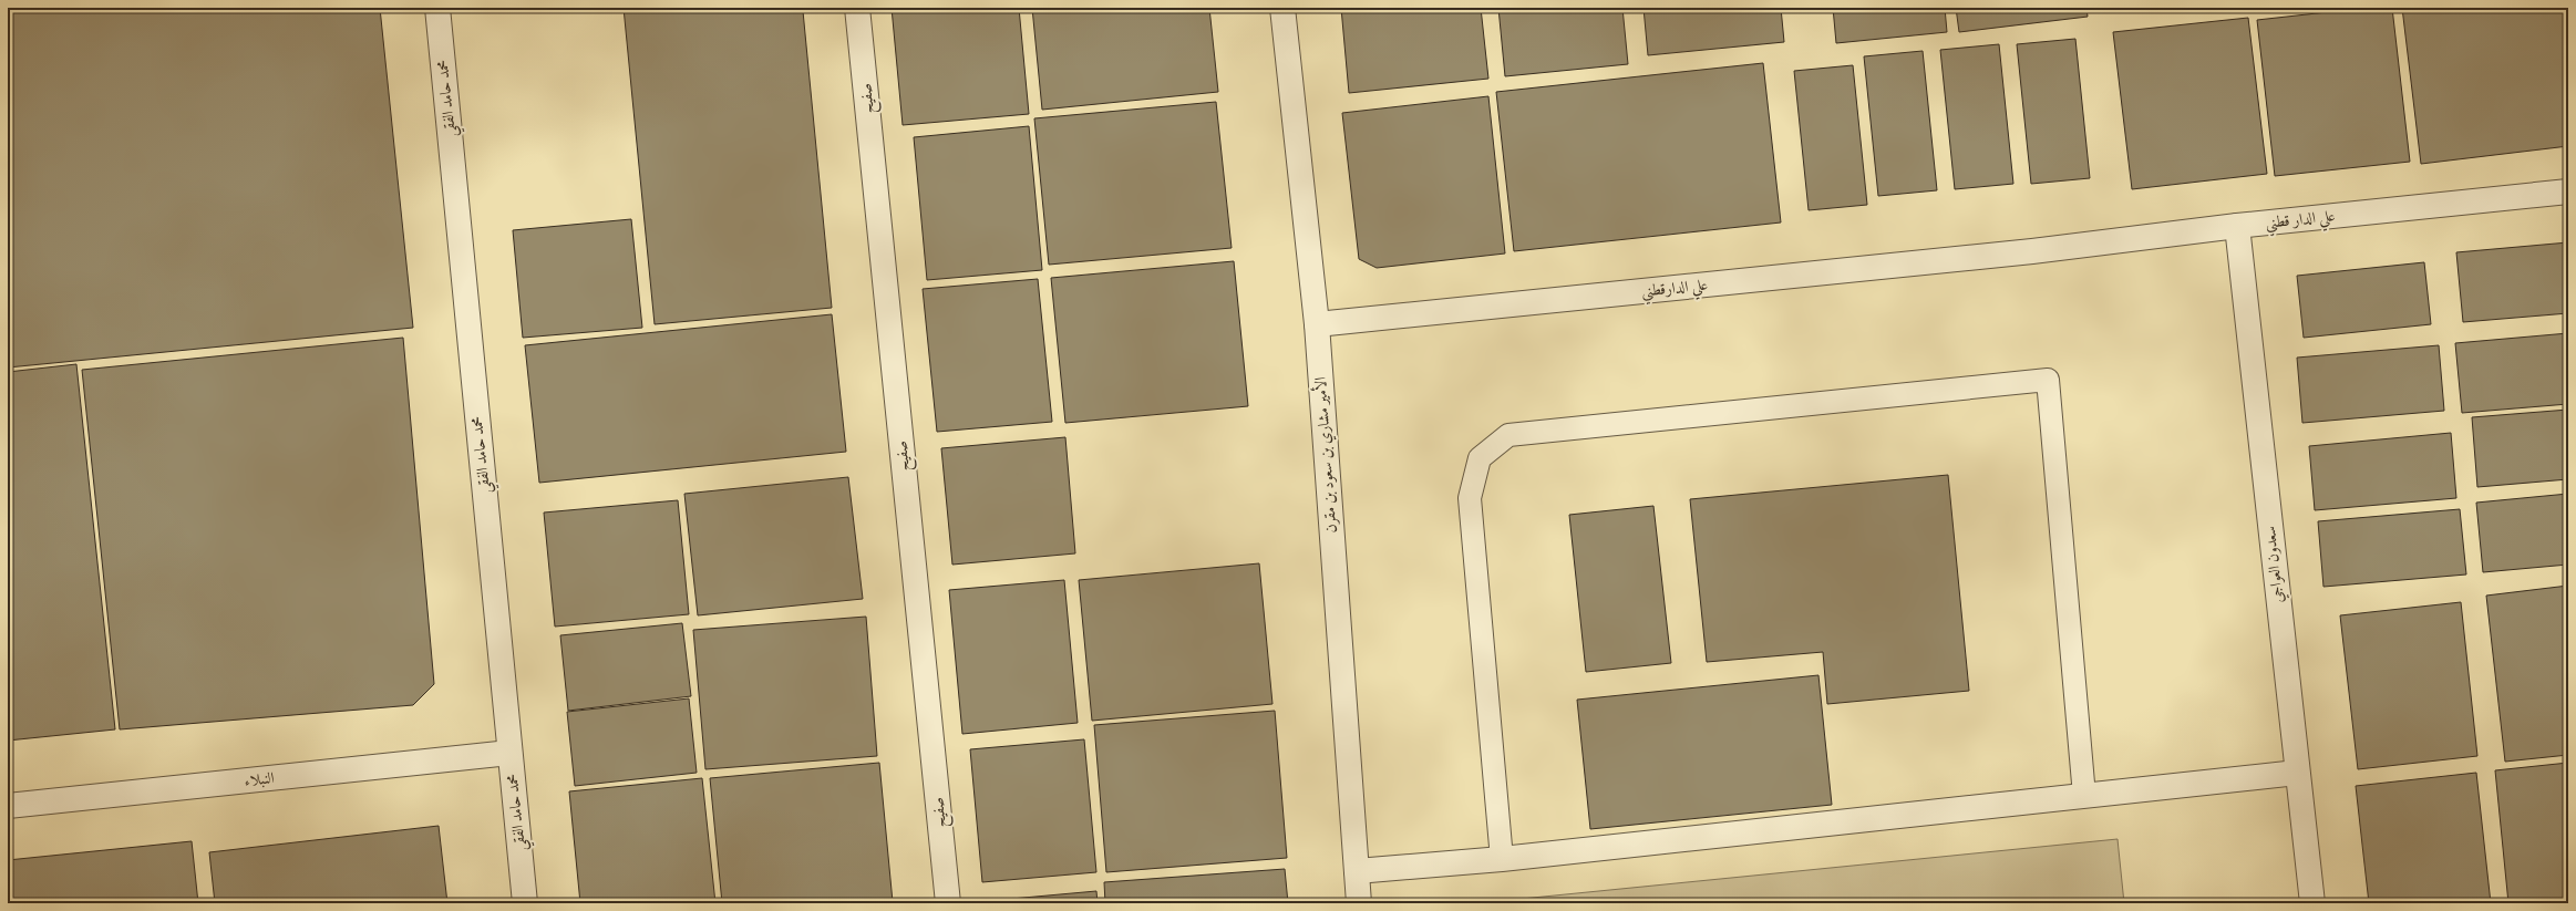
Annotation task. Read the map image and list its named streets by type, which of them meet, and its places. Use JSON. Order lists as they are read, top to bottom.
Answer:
{
  "streets": {
    "street": [
      "محمد حامد الفقي",
      "صفيح",
      "علي الدار قطني",
      "علي الدارقطني",
      "الأمير مشاري بن سعود بن مقرن",
      "سعدون العواجي",
      "النبلاء"
    ]
  },
  "crossings": [
    ["محمد حامد الفقي", "النبلاء"],
    ["علي الدار قطني", "علي الدارقطني"],
    ["علي الدار قطني", "سعدون العواجي"],
    ["علي الدارقطني", "الأمير مشاري بن سعود بن مقرن"]
  ]
}
